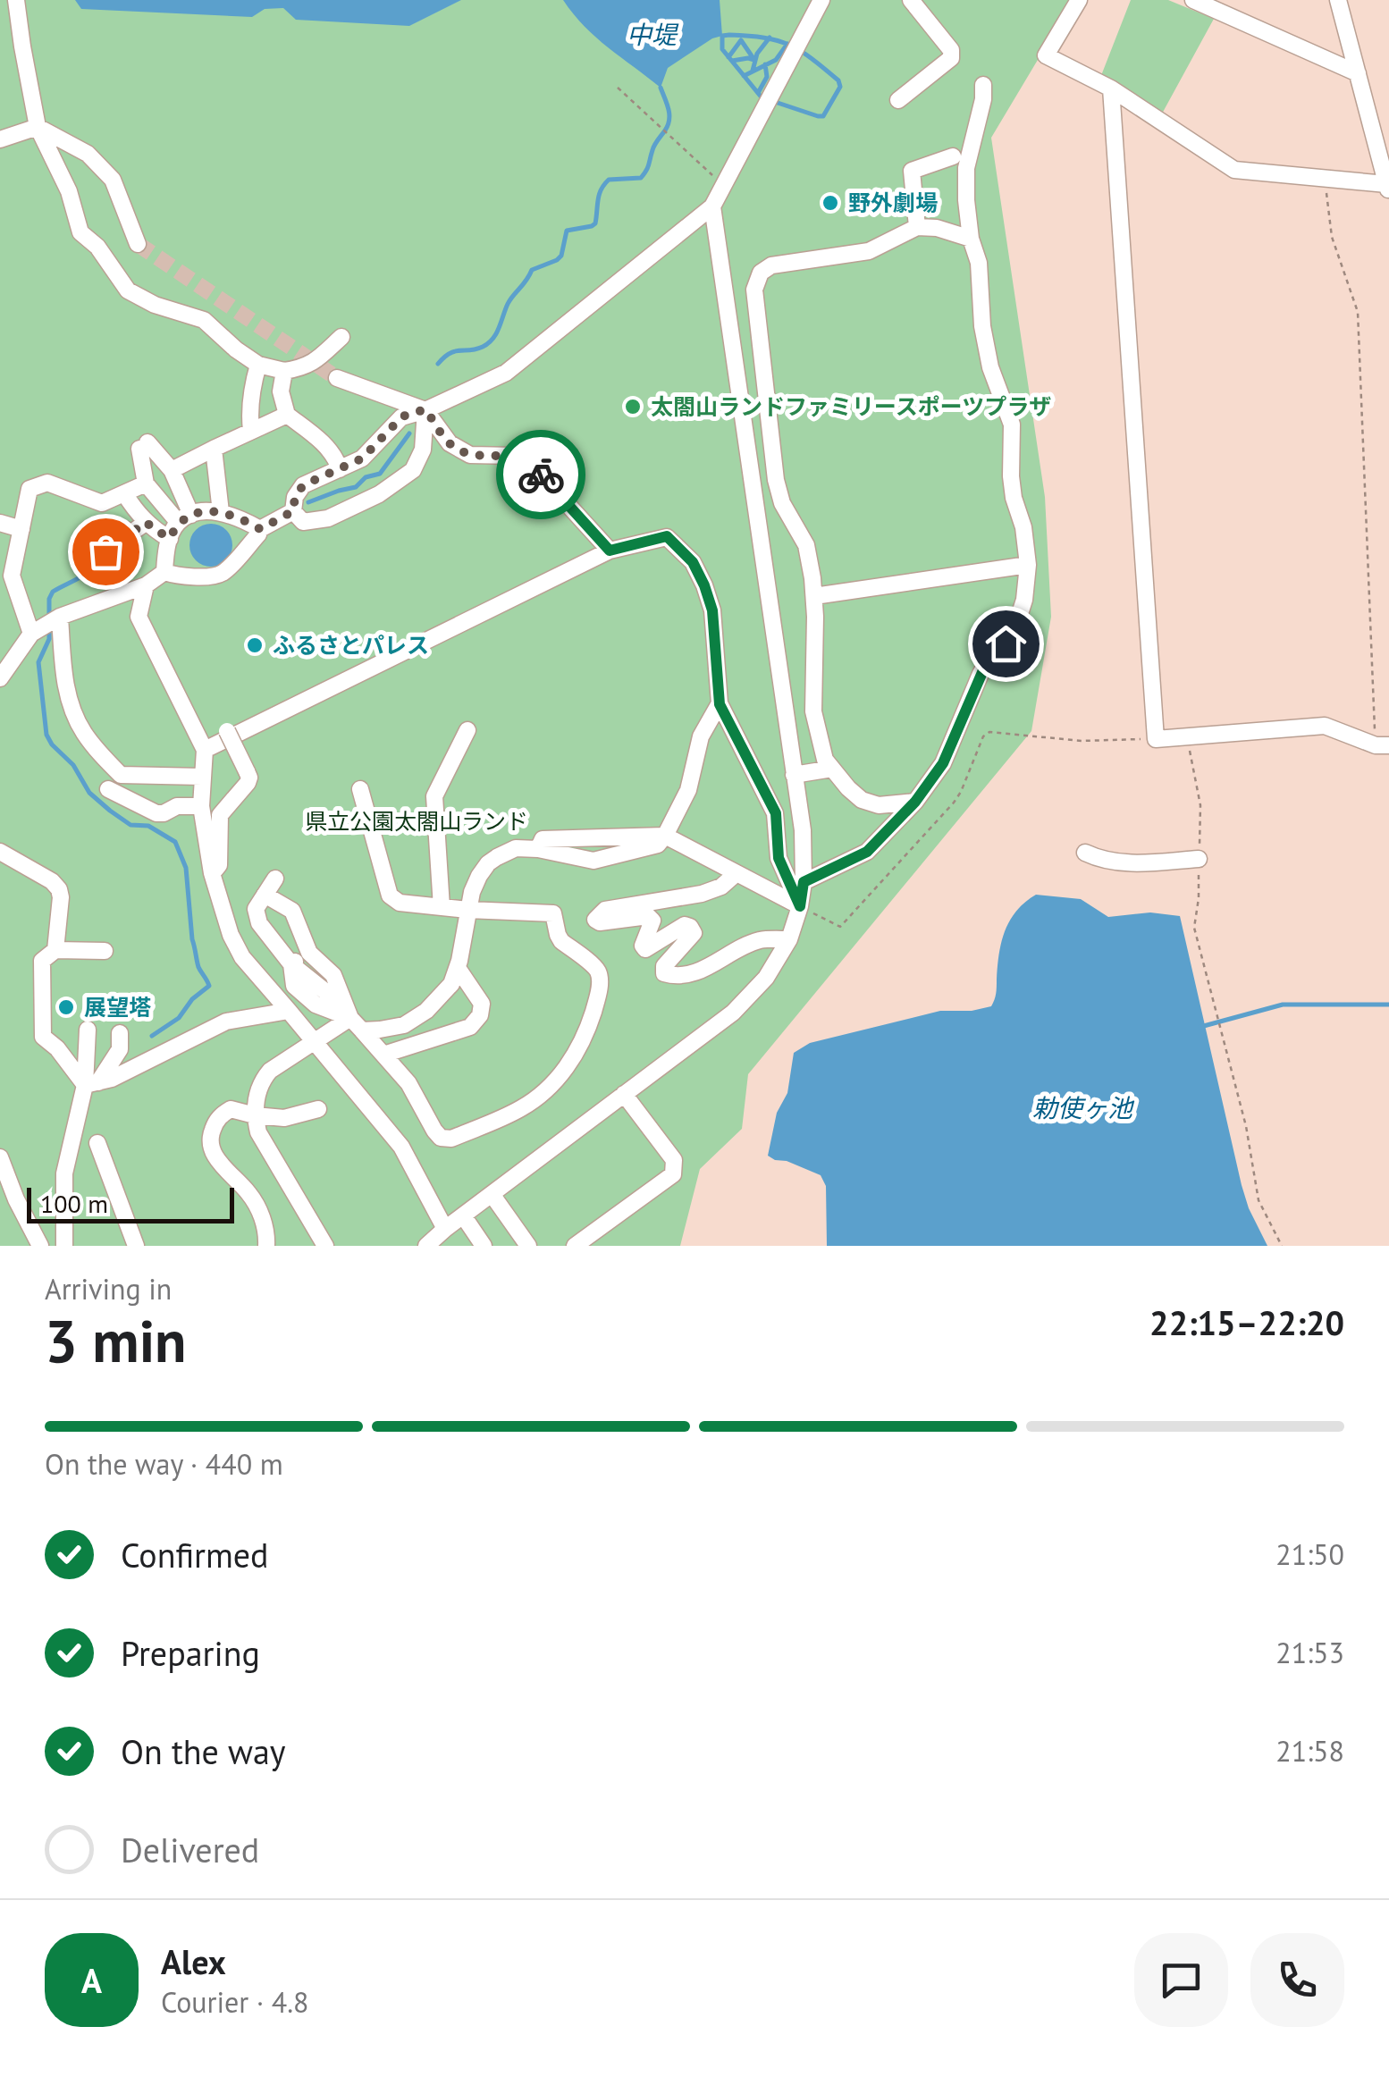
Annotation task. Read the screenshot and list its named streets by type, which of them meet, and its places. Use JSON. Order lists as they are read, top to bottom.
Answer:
{
  "water": ["中堤", "勅使ヶ池"],
  "parks": ["県立公園太閤山ランド"],
  "places": [
    "野外劇場",
    "太閤山ランドファミリースポーツプラザ",
    "ふるさとパレス",
    "展望塔"
  ],
  "scale_bar": "100 m",
  "page": {
    "scale": "100 m",
    "heading": ["3 min", "Arriving in", "22:15–22:20"],
    "panel": ["Alex", "Courier · 4.8"],
    "bar": "On the way · 440 m",
    "list": [
      ["Confirmed", "21:50"],
      ["Preparing", "21:53"],
      ["On the way", "21:58"],
      "Delivered"
    ],
    "round": "A"
  }
}
